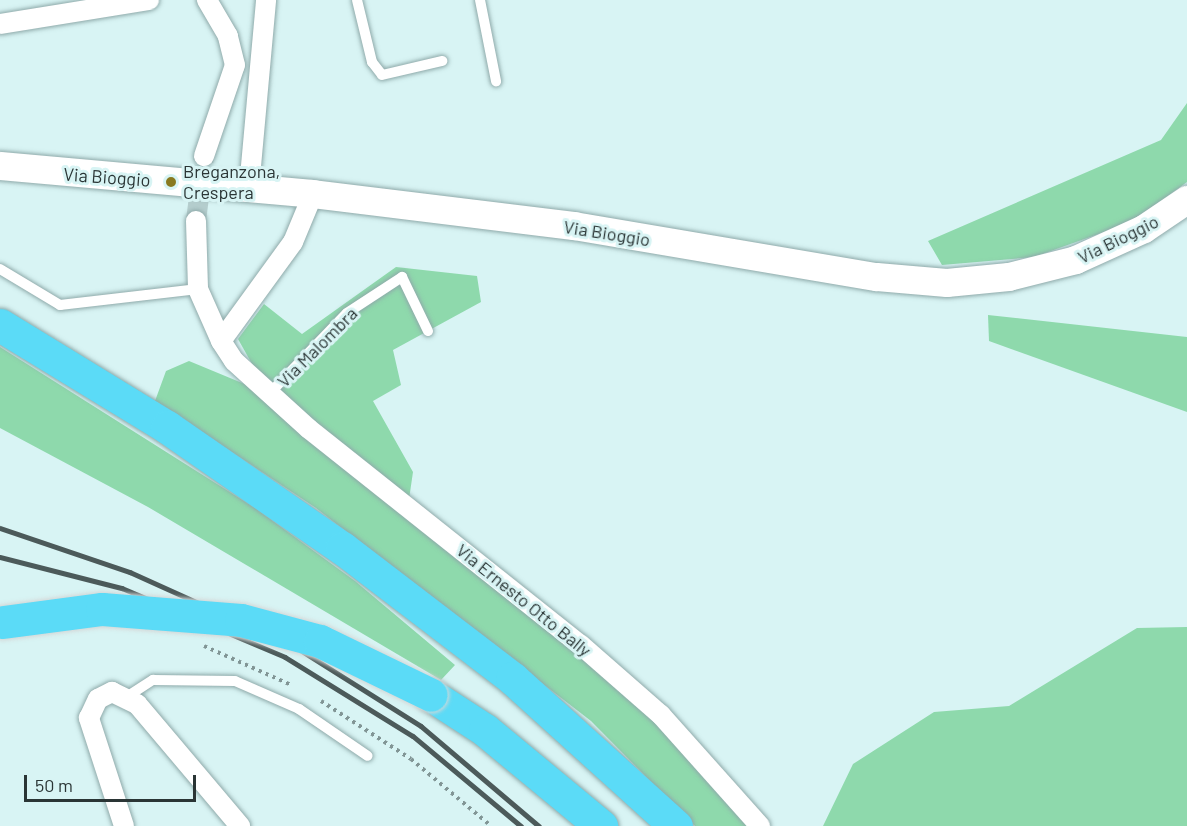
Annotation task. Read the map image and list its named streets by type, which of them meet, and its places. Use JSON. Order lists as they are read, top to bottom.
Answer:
{
  "streets": {
    "main road": ["Via Bioggio"],
    "street": ["Via Malombra", "Via Ernesto Otto Bally"]
  },
  "crossings": [
    ["Via Malombra", "Via Ernesto Otto Bally"]
  ],
  "places": ["Breganzona, Crespera"],
  "scale_bar": "50 m"
}
